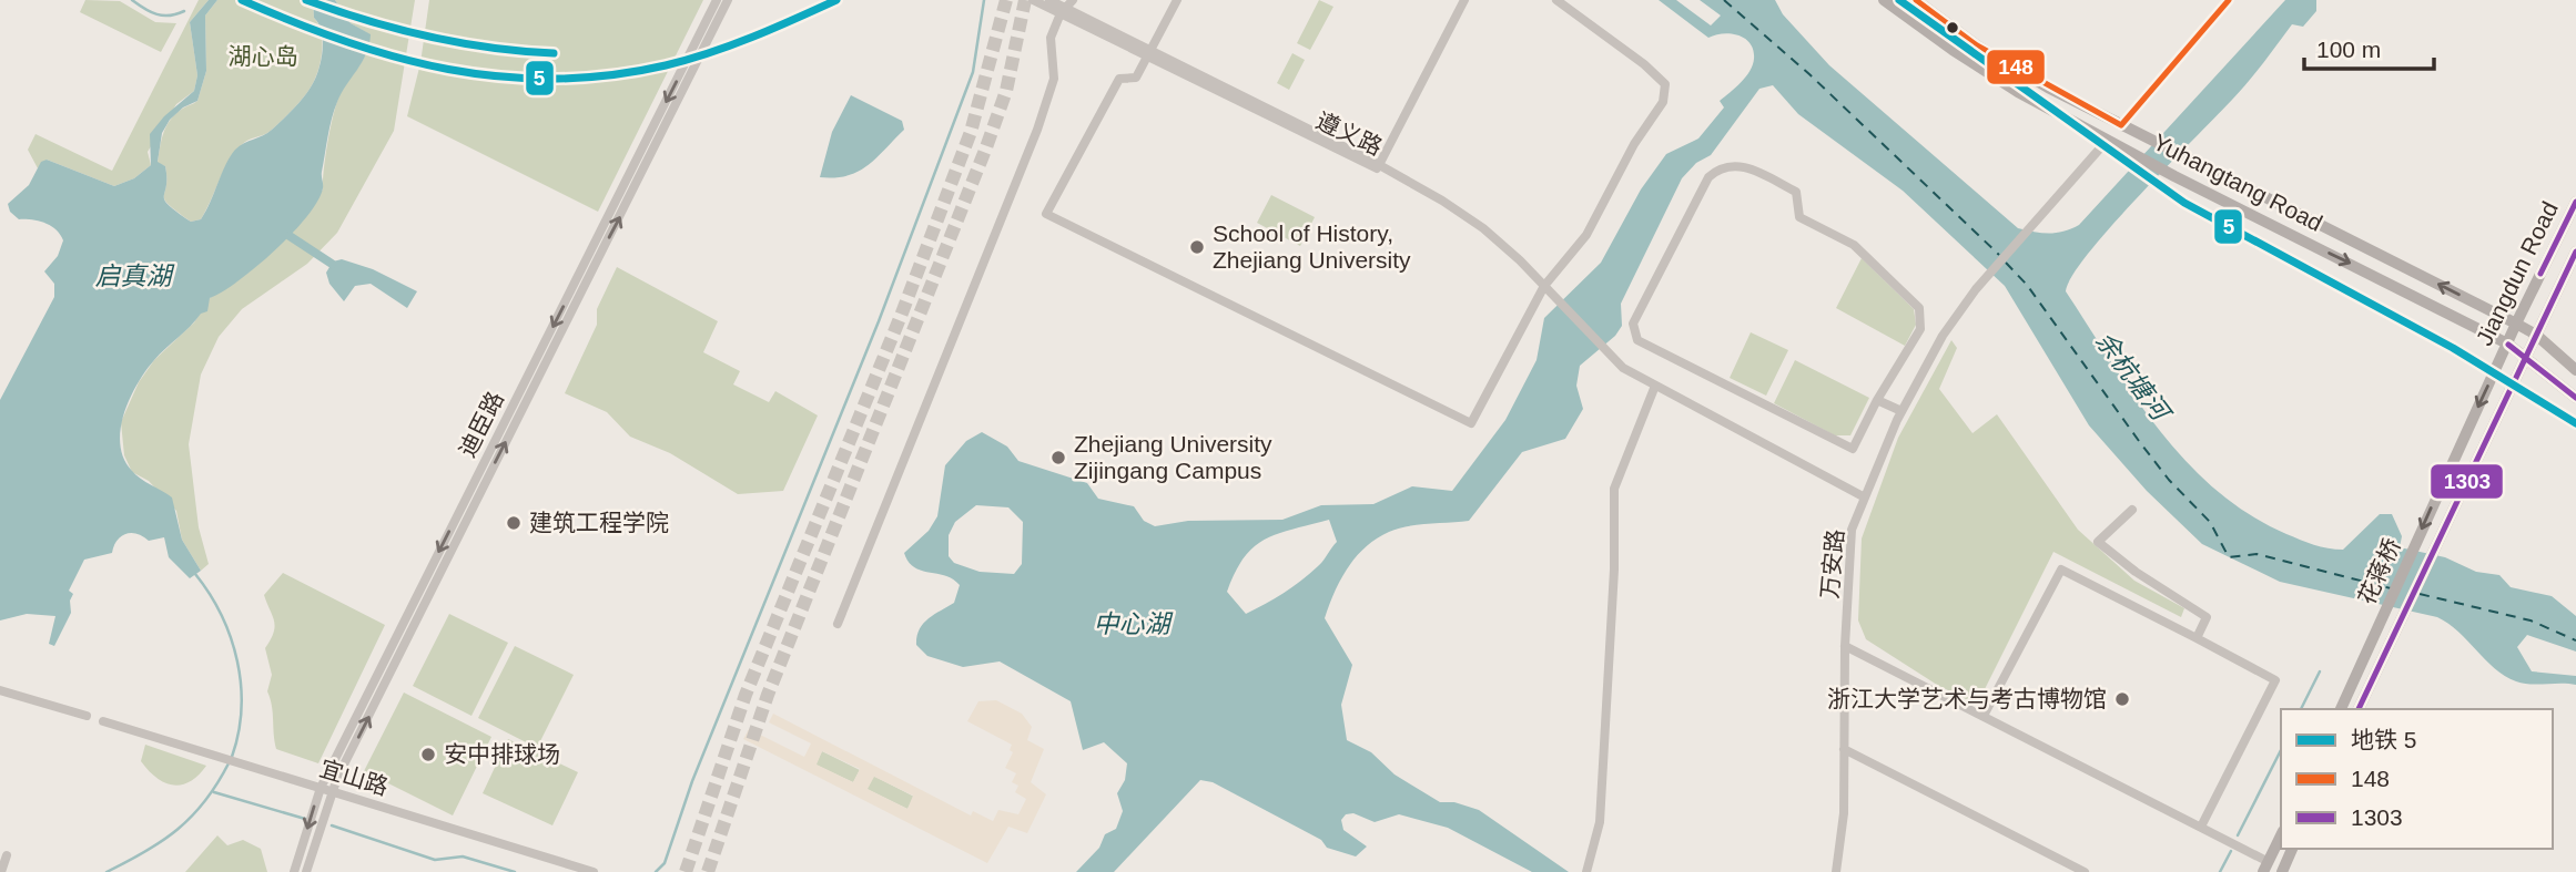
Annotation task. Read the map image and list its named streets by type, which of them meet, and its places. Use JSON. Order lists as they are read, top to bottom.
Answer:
{
  "streets": {
    "main road": ["Yuhangtang Road", "Jiangdun Road", "花蒋桥"],
    "street": [
      "遵义路",
      "迪臣路",
      "万安路",
      "宜山路"
    ]
  },
  "crossings": [
    ["Yuhangtang Road", "Jiangdun Road"],
    ["Yuhangtang Road", "万安路"],
    ["Jiangdun Road", "花蒋桥"],
    ["迪臣路", "宜山路"]
  ],
  "water": ["启真湖", "余杭塘河", "中心湖"],
  "parks": ["湖心岛"],
  "places": [
    "School of History, Zhejiang University",
    "Zhejiang University Zijingang Campus",
    "建筑工程学院",
    "浙江大学艺术与考古博物馆",
    "安中排球场"
  ],
  "lines": ["metro line 5", "transit line 148", "transit line 1303"],
  "legend": ["地铁 5", "148", "1303"],
  "scale_bar": "100 m"
}
